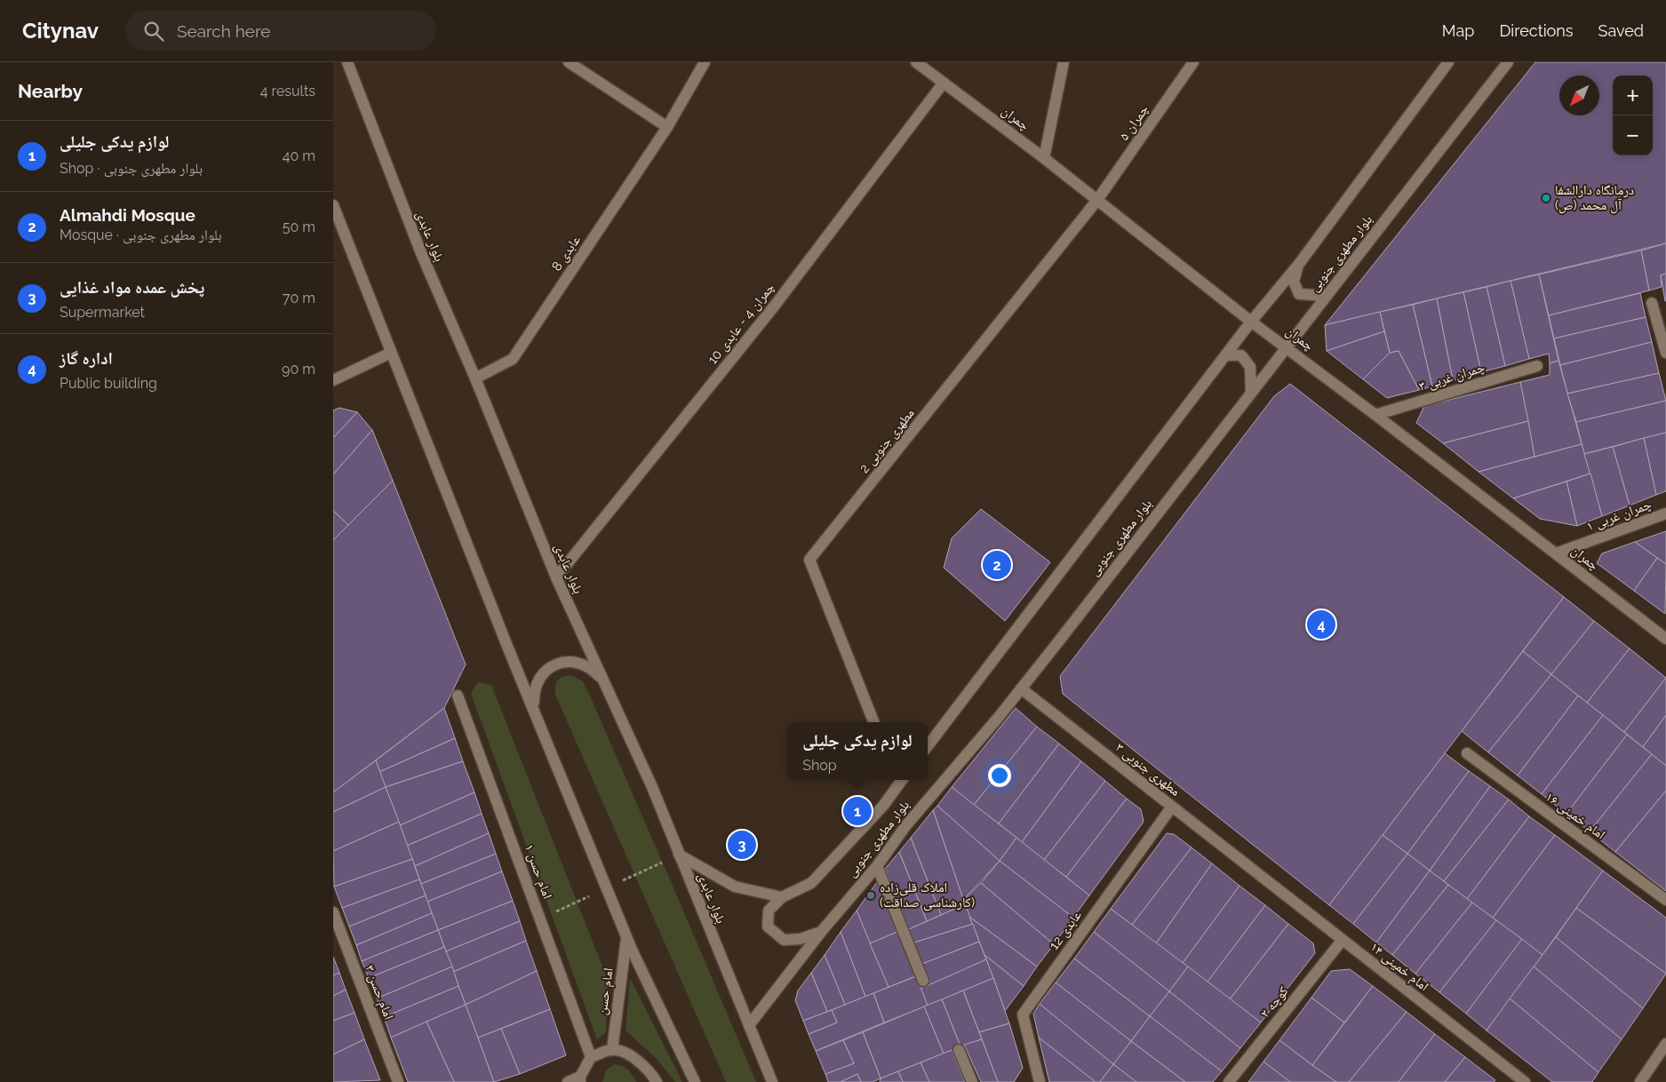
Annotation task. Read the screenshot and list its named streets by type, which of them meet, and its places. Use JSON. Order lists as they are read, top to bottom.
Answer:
{
  "streets": {
    "street": [
      "چمران",
      "چمران ۵",
      "بلوار عابدی",
      "عابدی 8",
      "بلوار مطهری جنوبی",
      "چمران 4 - عابدی 10",
      "چمران غربی ۳",
      "مطهری جنوبی 2",
      "چمران غربی ۱",
      "مطهری جنوبی ۳",
      "امام خمینی ۱۶",
      "امام حسن ۱",
      "عابدی 12",
      "امام خمینی ۱۴",
      "امام حسن",
      "امام حسن ۳",
      "کوچه ۲"
    ]
  },
  "crossings": [
    ["چمران", "چمران ۵"],
    ["چمران", "بلوار مطهری جنوبی"],
    ["چمران", "چمران 4 - عابدی 10"],
    ["چمران", "چمران غربی ۳"],
    ["چمران", "مطهری جنوبی 2"],
    ["چمران", "چمران غربی ۱"],
    ["چمران ۵", "مطهری جنوبی 2"],
    ["بلوار عابدی", "عابدی 8"],
    ["بلوار عابدی", "بلوار مطهری جنوبی"],
    ["بلوار عابدی", "چمران 4 - عابدی 10"],
    ["بلوار مطهری جنوبی", "مطهری جنوبی ۳"],
    ["مطهری جنوبی ۳", "عابدی 12"],
    ["مطهری جنوبی ۳", "امام خمینی ۱۴"],
    ["امام خمینی ۱۴", "کوچه ۲"]
  ],
  "places": ["درمانگاه دارالشفا آل محمد (ص)", "املاک قلی‌زاده (کارشناسی صداقت)"],
  "north": "bottom left",
  "page": {
    "header": "Citynav",
    "search": "Search here",
    "nav": ["Map", "Directions", "Saved"],
    "heading": ["Nearby", "4 results"],
    "map_buttons": ["+", "−"],
    "list": [
      {
        "mark": "1",
        "name": "لوازم یدکی جلیلی",
        "note": "Shop · بلوار مطهری جنوبی",
        "value": "40 m"
      },
      {
        "mark": "2",
        "name": "Almahdi Mosque",
        "note": "Mosque · بلوار مطهری جنوبی",
        "value": "50 m"
      },
      {
        "mark": "3",
        "name": "پخش عمده مواد غذایی",
        "note": "Supermarket",
        "value": "70 m"
      },
      {
        "mark": "4",
        "name": "اداره گاز",
        "note": "Public building",
        "value": "90 m"
      }
    ],
    "pins": [
      "2",
      "4",
      "1",
      "3"
    ],
    "popup": ["لوازم یدکی جلیلی", "Shop"]
  }
}
